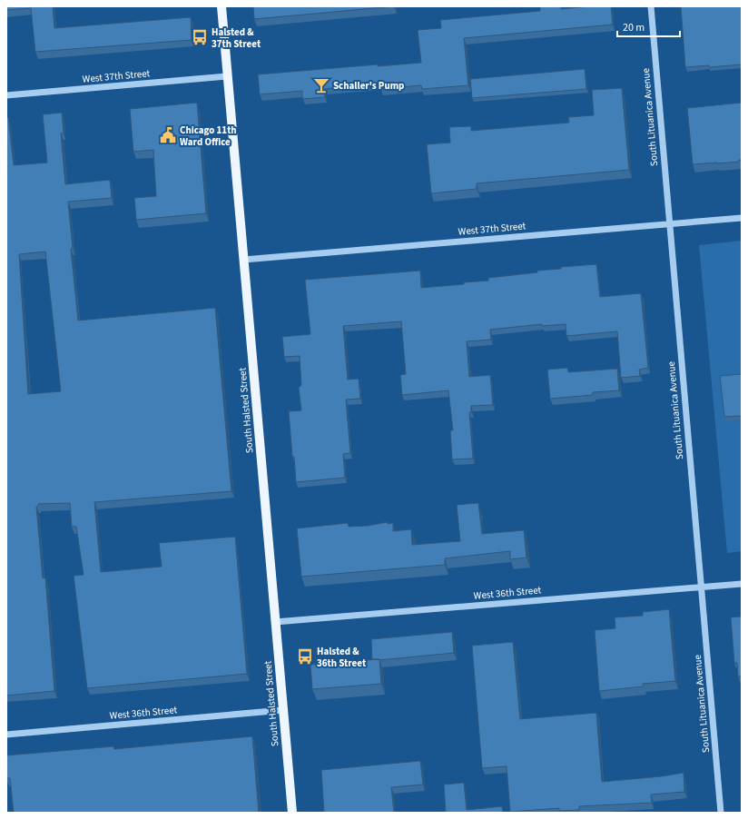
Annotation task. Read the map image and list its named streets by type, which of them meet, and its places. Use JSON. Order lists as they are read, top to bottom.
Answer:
{
  "streets": {
    "main road": ["South Halsted Street"],
    "street": ["West 37th Street", "South Lituanica Avenue", "West 36th Street"]
  },
  "crossings": [
    ["West 37th Street", "South Lituanica Avenue"],
    ["West 37th Street", "South Halsted Street"],
    ["South Lituanica Avenue", "West 36th Street"],
    ["South Halsted Street", "West 36th Street"]
  ],
  "places": {
    "bus stop": ["Halsted & 37th Street", "Halsted & 36th Street"],
    "bar": ["Schaller's Pump"],
    "public building": ["Chicago 11th Ward Office"]
  },
  "scale_bar": "20 m"
}
